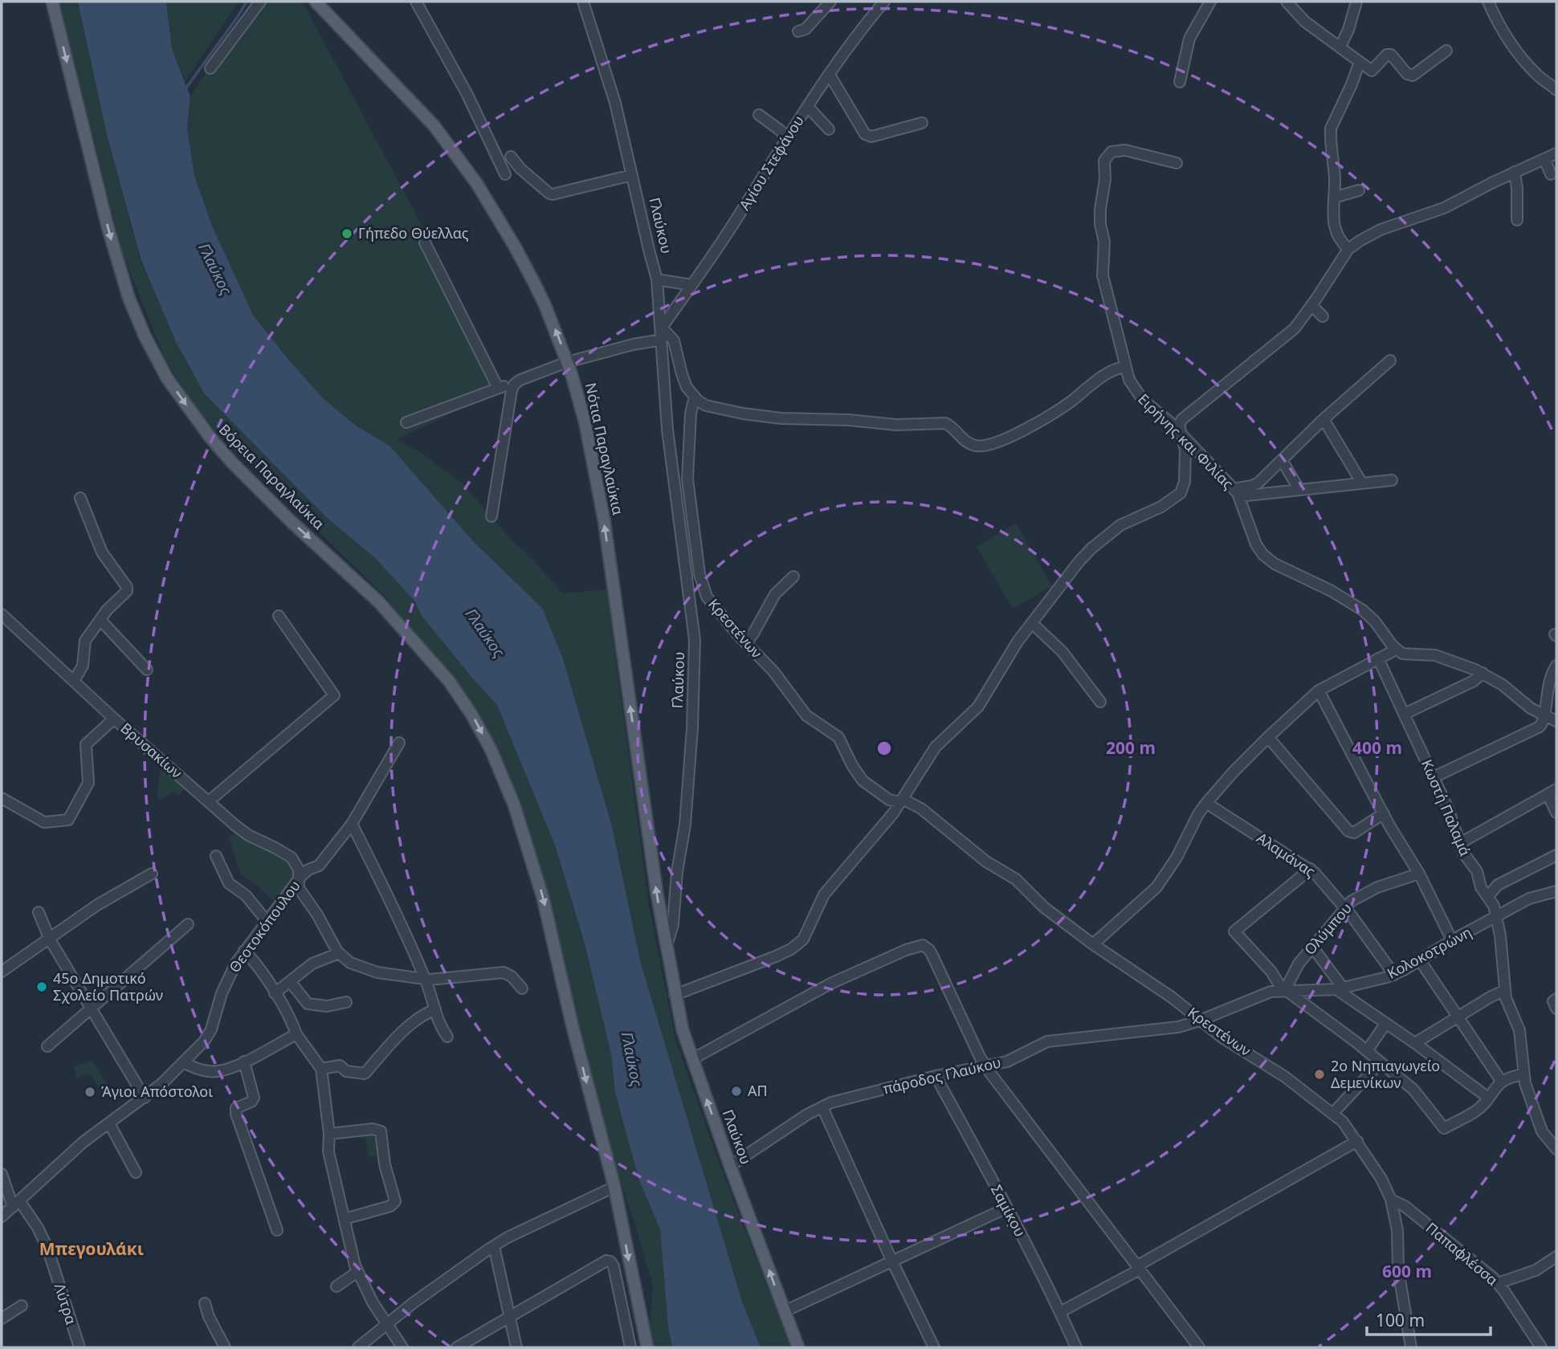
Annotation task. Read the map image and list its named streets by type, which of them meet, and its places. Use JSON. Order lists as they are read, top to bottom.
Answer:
{
  "streets": {
    "main road": ["Γλαύκου", "Νότια Παραγλαύκια", "Βόρεια Παραγλαύκια"],
    "street": [
      "Αγίου Στεφάνου",
      "Ειρήνης και Φιλίας",
      "Κρεστένων",
      "Βρυσακίων",
      "Κωστή Παλαμά",
      "Αλαμάνας",
      "Θεοτοκόπουλου",
      "Ολύμπου",
      "Κολοκοτρώνη",
      "πάροδος Γλαύκου",
      "Σαμίκου",
      "Παπαφλέσσα",
      "Λύτρα"
    ]
  },
  "crossings": [
    ["Αγίου Στεφάνου", "Γλαύκου"],
    ["Γλαύκου", "Νότια Παραγλαύκια"],
    ["Γλαύκου", "πάροδος Γλαύκου"],
    ["Κρεστένων", "Κολοκοτρώνη"],
    ["Κρεστένων", "πάροδος Γλαύκου"],
    ["Κρεστένων", "Παπαφλέσσα"],
    ["Βρυσακίων", "Θεοτοκόπουλου"],
    ["Κωστή Παλαμά", "Κολοκοτρώνη"],
    ["Αλαμάνας", "Ολύμπου"],
    ["Αλαμάνας", "Κολοκοτρώνη"],
    ["Θεοτοκόπουλου", "Λύτρα"],
    ["Ολύμπου", "Κολοκοτρώνη"],
    ["Κολοκοτρώνη", "πάροδος Γλαύκου"],
    ["πάροδος Γλαύκου", "Σαμίκου"]
  ],
  "one_way": ["Νότια Παραγλαύκια", "Βόρεια Παραγλαύκια"],
  "districts": ["Μπεγουλάκι"],
  "water": ["Γλαύκος"],
  "places": [
    "Γήπεδο Θύελλας",
    "45ο Δημοτικό Σχολείο Πατρών",
    "2ο Νηπιαγωγείο Δεμενίκων",
    "ΑΠ",
    "Άγιοι Απόστολοι"
  ],
  "scale_bar": "100 m",
  "rings": ["200 m", "400 m", "600 m"]
}
